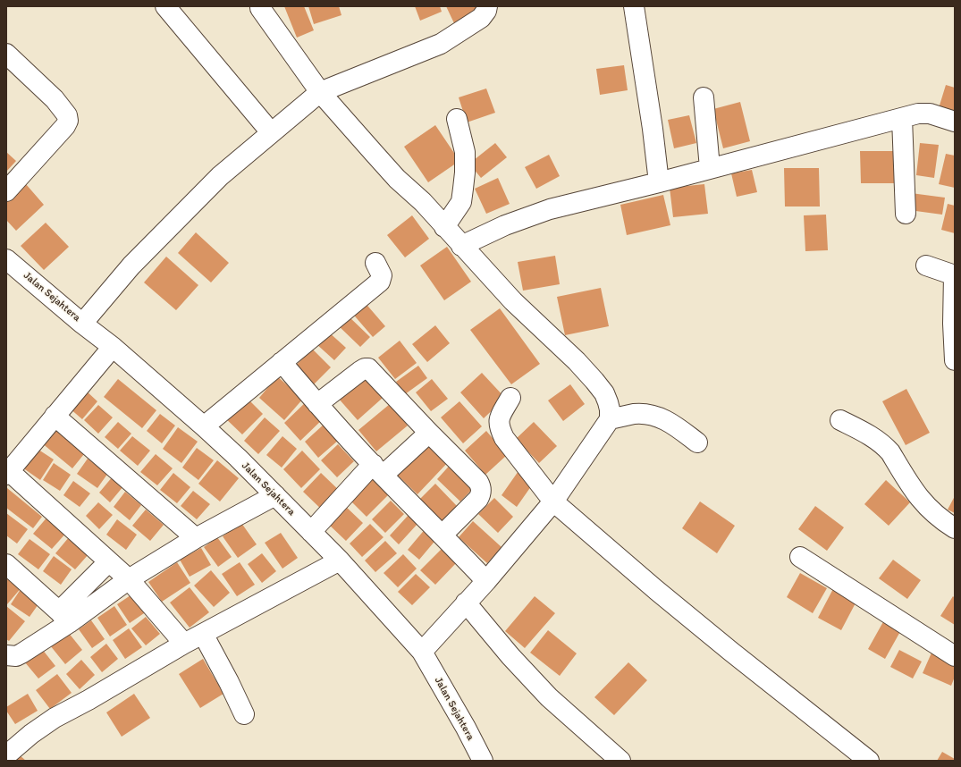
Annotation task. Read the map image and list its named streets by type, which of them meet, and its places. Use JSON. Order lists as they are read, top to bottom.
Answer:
{
  "streets": {
    "street": ["Jalan Sejahtera"]
  }
}
